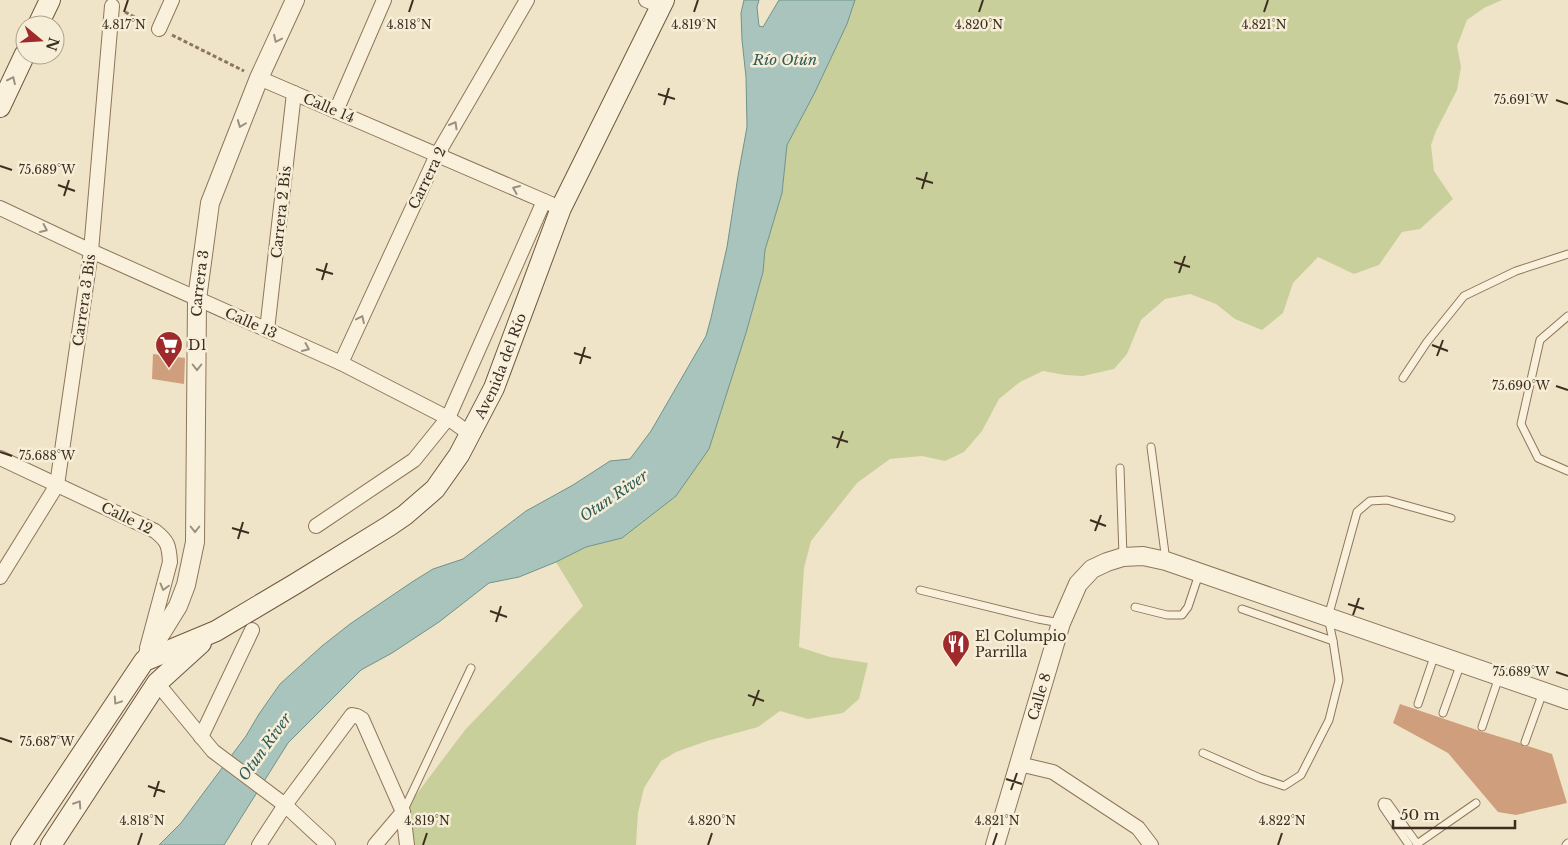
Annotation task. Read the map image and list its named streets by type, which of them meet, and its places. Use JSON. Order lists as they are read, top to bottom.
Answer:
{
  "streets": {
    "main road": ["Avenida del Río"],
    "street": [
      "Calle 14",
      "Carrera 2",
      "Carrera 2 Bis",
      "Carrera 3",
      "Carrera 3 Bis",
      "Calle 13",
      "Calle 12",
      "Calle 8"
    ]
  },
  "crossings": [
    ["Calle 14", "Carrera 2"],
    ["Calle 14", "Carrera 2 Bis"],
    ["Calle 14", "Carrera 3"],
    ["Calle 14", "Avenida del Río"],
    ["Carrera 2", "Calle 13"],
    ["Carrera 2 Bis", "Calle 13"],
    ["Carrera 3", "Calle 13"],
    ["Carrera 3", "Calle 12"],
    ["Carrera 3 Bis", "Calle 13"],
    ["Carrera 3 Bis", "Calle 12"],
    ["Calle 13", "Avenida del Río"]
  ],
  "one_way": ["Calle 14", "Carrera 3"],
  "water": ["Río Otún", "Otun River"],
  "places": {
    "supermarket": ["D1"],
    "restaurant": ["El Columpio Parrilla"]
  },
  "scale_bar": "50 m",
  "north": "right",
  "coordinates": [
    "4.817°N",
    "4.818°N",
    "4.819°N",
    "4.820°N",
    "4.821°N",
    "75.691°W",
    "75.689°W",
    "75.690°W",
    "75.688°W",
    "75.687°W",
    "4.822°N"
  ]
}
